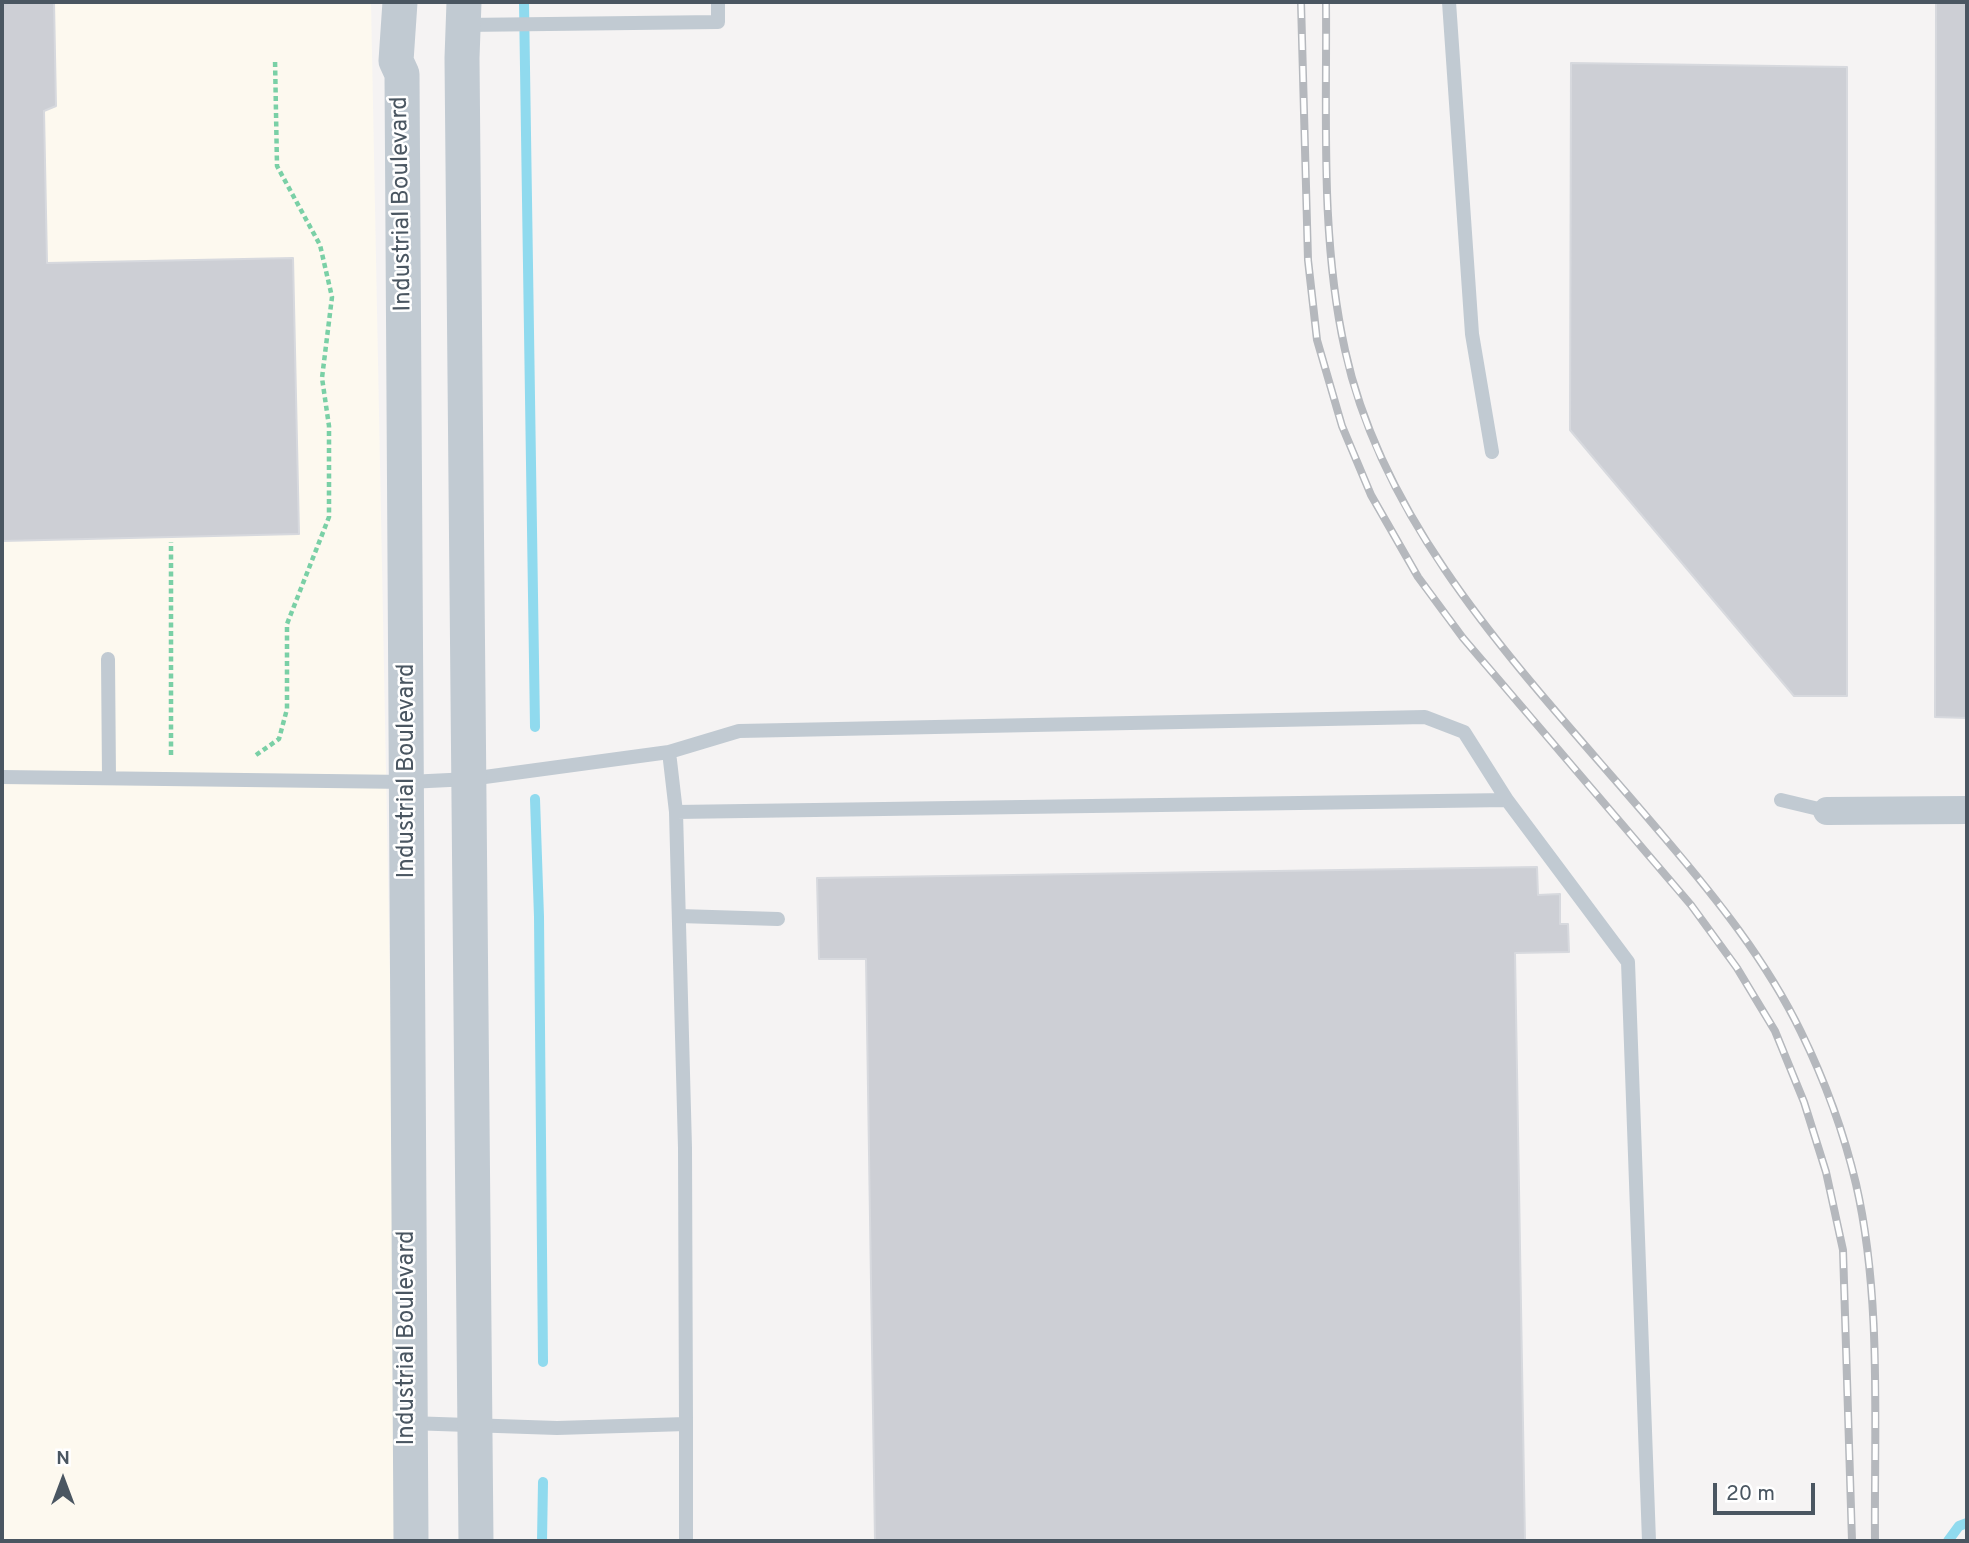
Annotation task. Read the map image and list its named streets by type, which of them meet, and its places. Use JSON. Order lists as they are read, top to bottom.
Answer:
{
  "streets": {
    "street": ["Industrial Boulevard"]
  },
  "scale_bar": "20 m",
  "north": "top"
}
